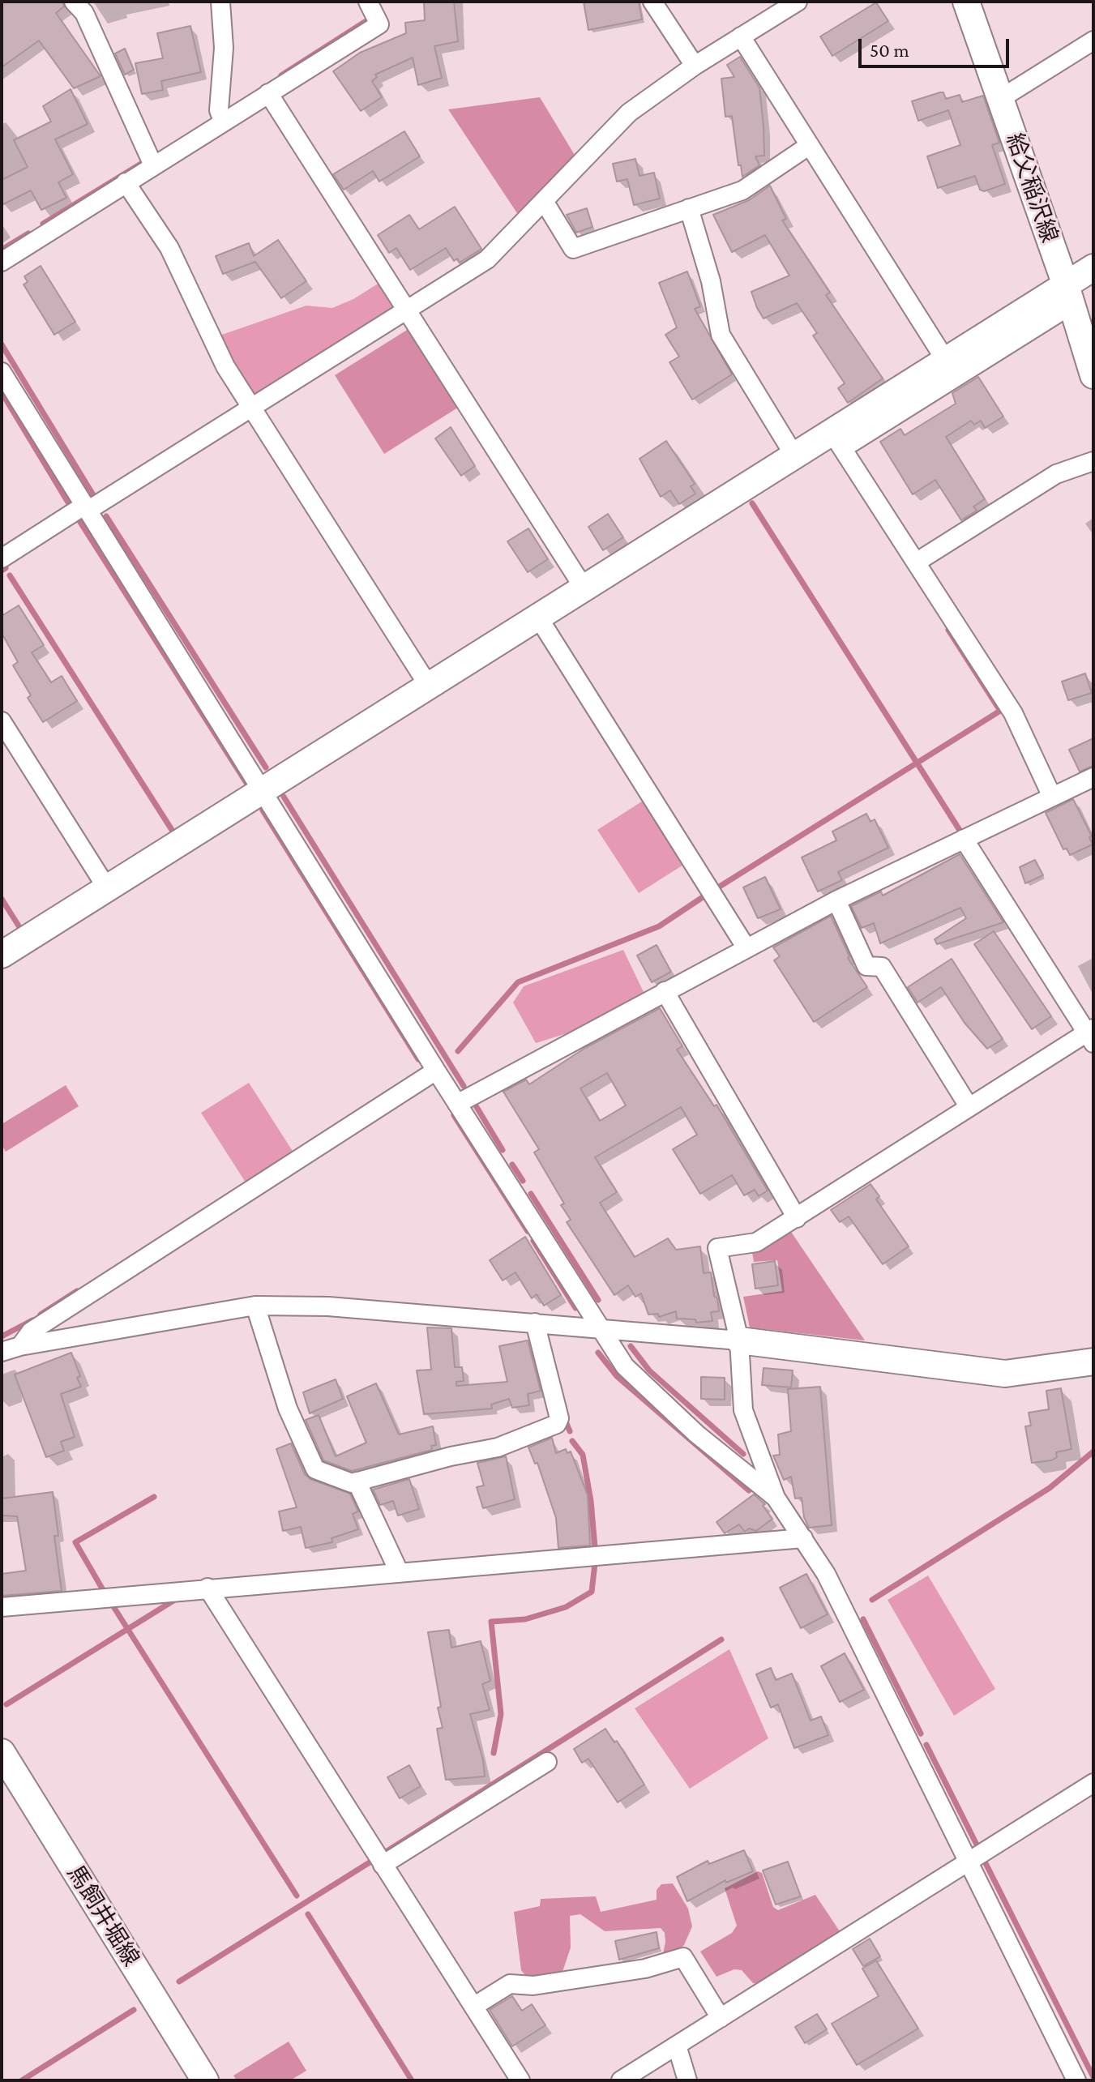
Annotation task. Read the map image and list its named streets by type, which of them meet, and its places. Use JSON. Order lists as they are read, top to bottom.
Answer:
{
  "streets": {
    "street": ["給父稲沢線", "馬飼井堀線"]
  },
  "scale_bar": "50 m"
}
